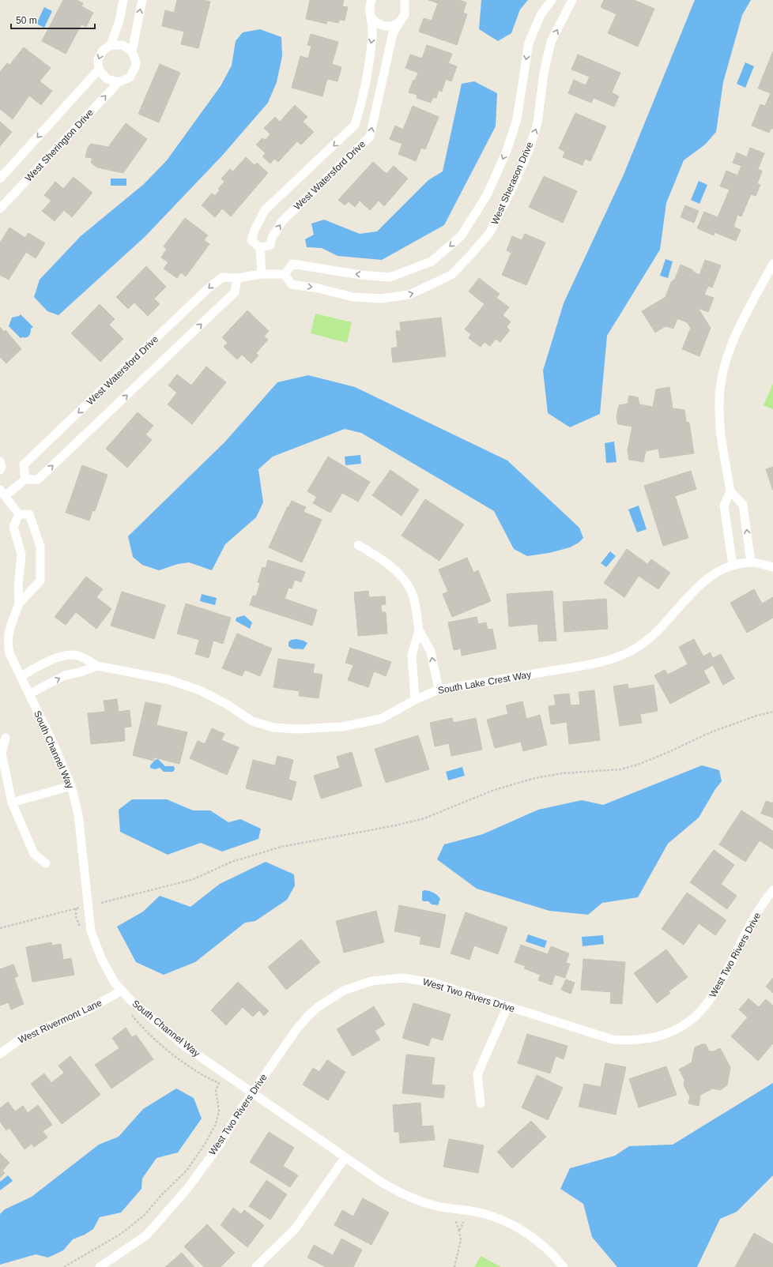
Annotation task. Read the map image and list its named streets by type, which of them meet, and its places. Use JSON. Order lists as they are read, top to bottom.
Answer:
{
  "streets": {
    "street": [
      "West Sherington Drive",
      "West Watersford Drive",
      "West Sherason Drive",
      "South Lake Crest Way",
      "South Channel Way",
      "West Two Rivers Drive",
      "West Rivermont Lane"
    ]
  },
  "crossings": [
    ["South Lake Crest Way", "South Channel Way"],
    ["South Channel Way", "West Two Rivers Drive"],
    ["South Channel Way", "West Rivermont Lane"]
  ],
  "scale_bar": "50 m"
}
